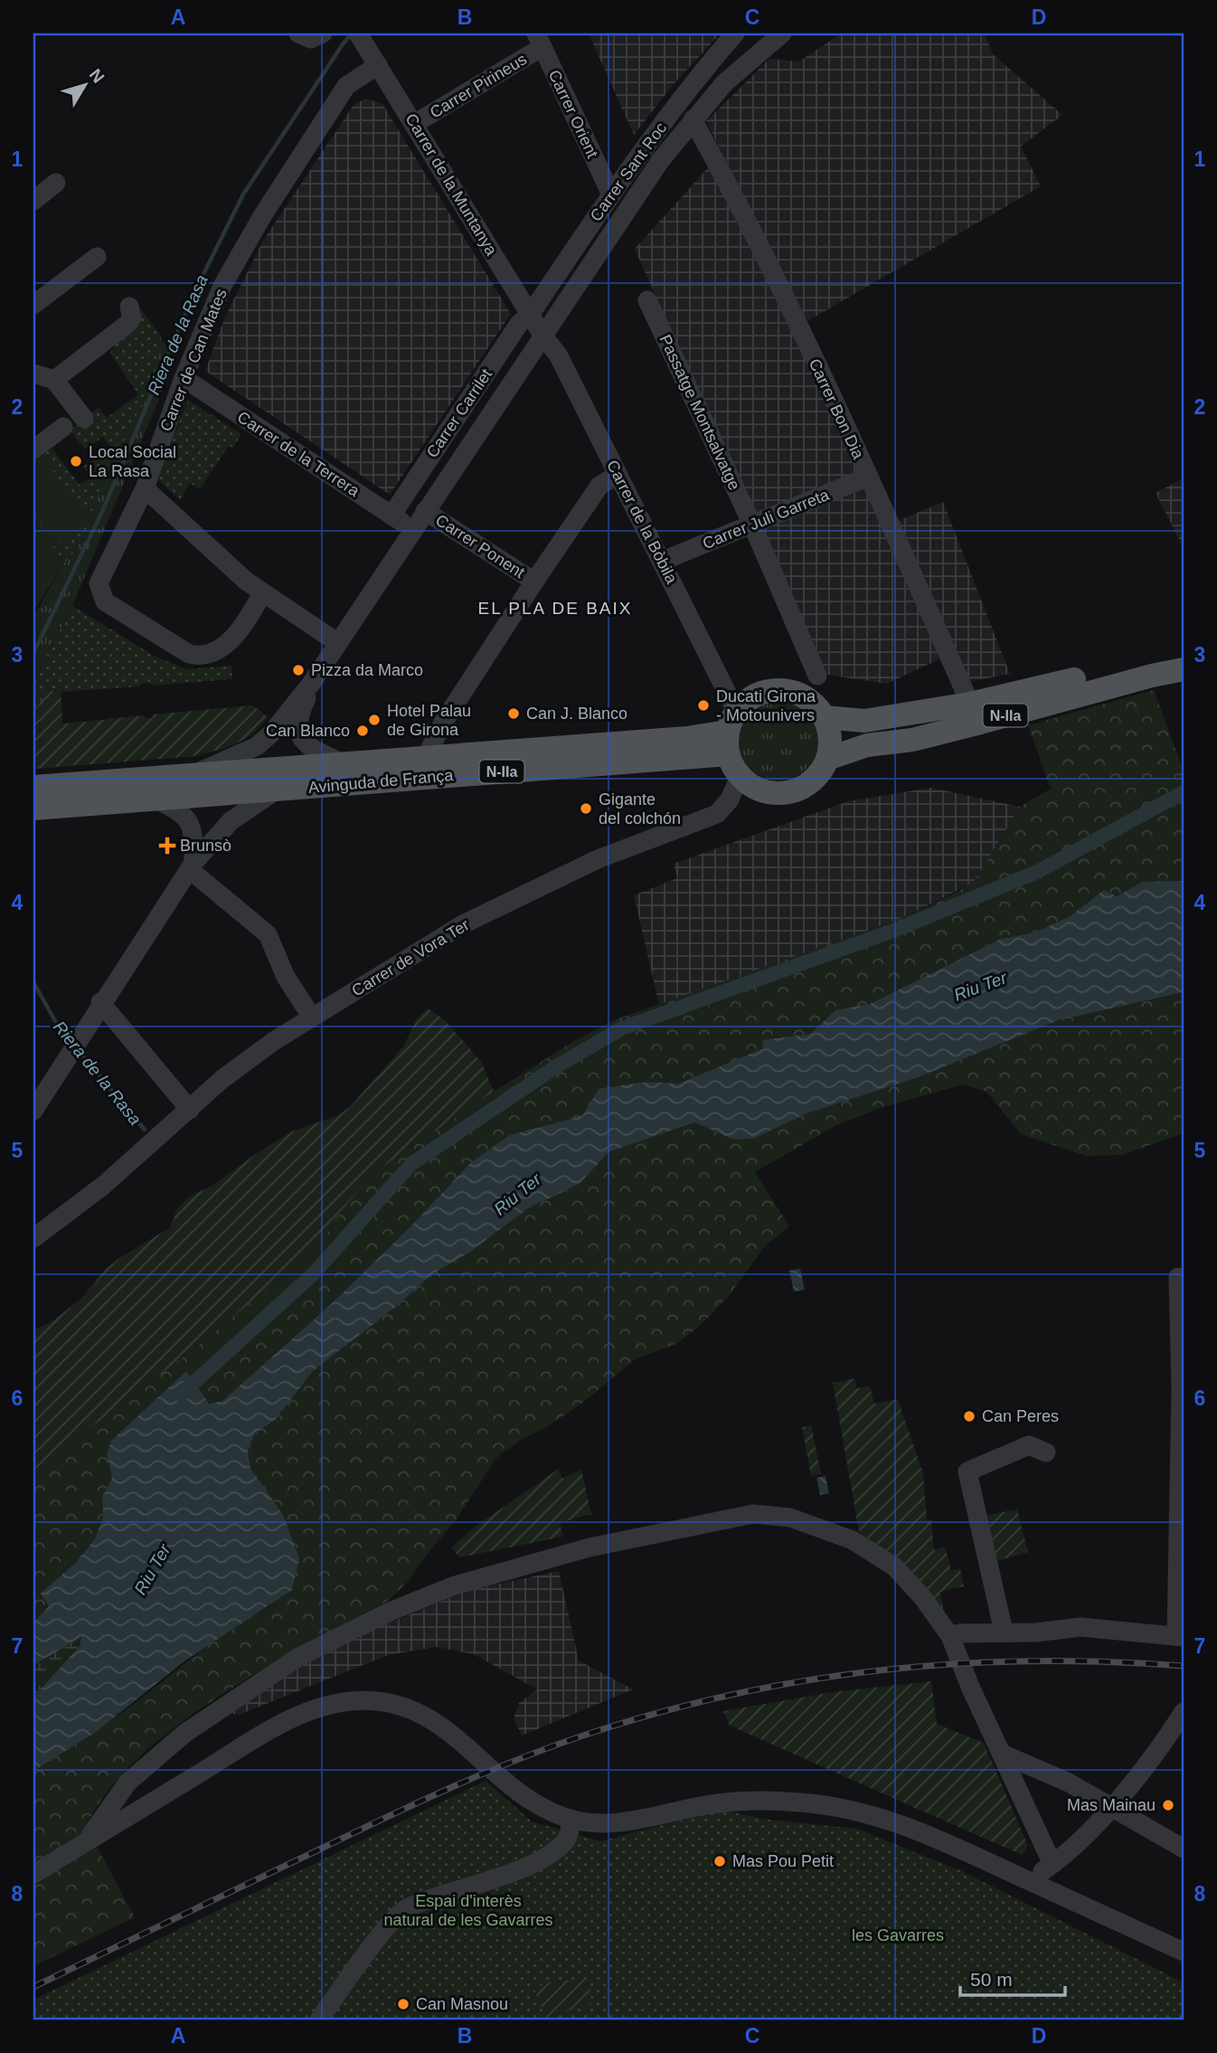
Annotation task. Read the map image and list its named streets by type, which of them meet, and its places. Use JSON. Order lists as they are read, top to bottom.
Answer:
{
  "streets": {
    "main road": ["N-IIa", "Avinguda de França"],
    "street": [
      "Carrer Pirineus",
      "Carrer Orient",
      "Carrer Sant Roc",
      "Carrer de la Muntanya",
      "Carrer de Can Mates",
      "Carrer Bon Dia",
      "Passatge Montsalvatge",
      "Carrer Carrilet",
      "Carrer de la Terrera",
      "Carrer Juli Garreta",
      "Carrer de la Bòbila",
      "Carrer Ponent",
      "Carrer de Vora Ter"
    ]
  },
  "crossings": [
    ["Carrer Pirineus", "Carrer Orient"],
    ["Carrer Pirineus", "Carrer de la Muntanya"],
    ["Carrer Orient", "Carrer Sant Roc"],
    ["Carrer Sant Roc", "Carrer de la Muntanya"],
    ["Carrer Sant Roc", "Carrer Carrilet"],
    ["Carrer de la Muntanya", "Carrer de Can Mates"],
    ["Carrer de la Muntanya", "Carrer Carrilet"],
    ["Carrer de la Muntanya", "Carrer de la Bòbila"],
    ["Carrer de Can Mates", "Carrer de la Terrera"],
    ["Carrer Bon Dia", "Carrer Juli Garreta"],
    ["Carrer Bon Dia", "N-IIa"],
    ["Passatge Montsalvatge", "Carrer Juli Garreta"],
    ["Carrer Carrilet", "Carrer de la Terrera"],
    ["Carrer Juli Garreta", "Carrer de la Bòbila"],
    ["Carrer de la Bòbila", "N-IIa"],
    ["Carrer de la Bòbila", "Avinguda de França"],
    ["Carrer de la Bòbila", "Carrer de Vora Ter"],
    ["N-IIa", "Avinguda de França"],
    ["N-IIa", "Carrer de Vora Ter"],
    ["Avinguda de França", "Carrer de Vora Ter"]
  ],
  "districts": ["EL PLA DE BAIX"],
  "water": ["Riera de la Rasa", "Riu Ter"],
  "parks": ["Espai d'interès natural de les Gavarres", "les Gavarres"],
  "places": {
    "other": [
      "Local Social La Rasa",
      "Pizza da Marco",
      "Ducati Girona - Motounivers",
      "Can J. Blanco",
      "Hotel Palau de Girona",
      "Can Blanco",
      "Gigante del colchón",
      "Can Peres",
      "Mas Mainau",
      "Mas Pou Petit",
      "Can Masnou"
    ],
    "health": ["Brunsò"]
  },
  "scale_bar": "50 m",
  "north": "top right",
  "grid": {
    "columns": [
      "A",
      "B",
      "C",
      "D"
    ],
    "rows": [
      "1",
      "2",
      "3",
      "4",
      "5",
      "6",
      "7",
      "8"
    ]
  }
}
